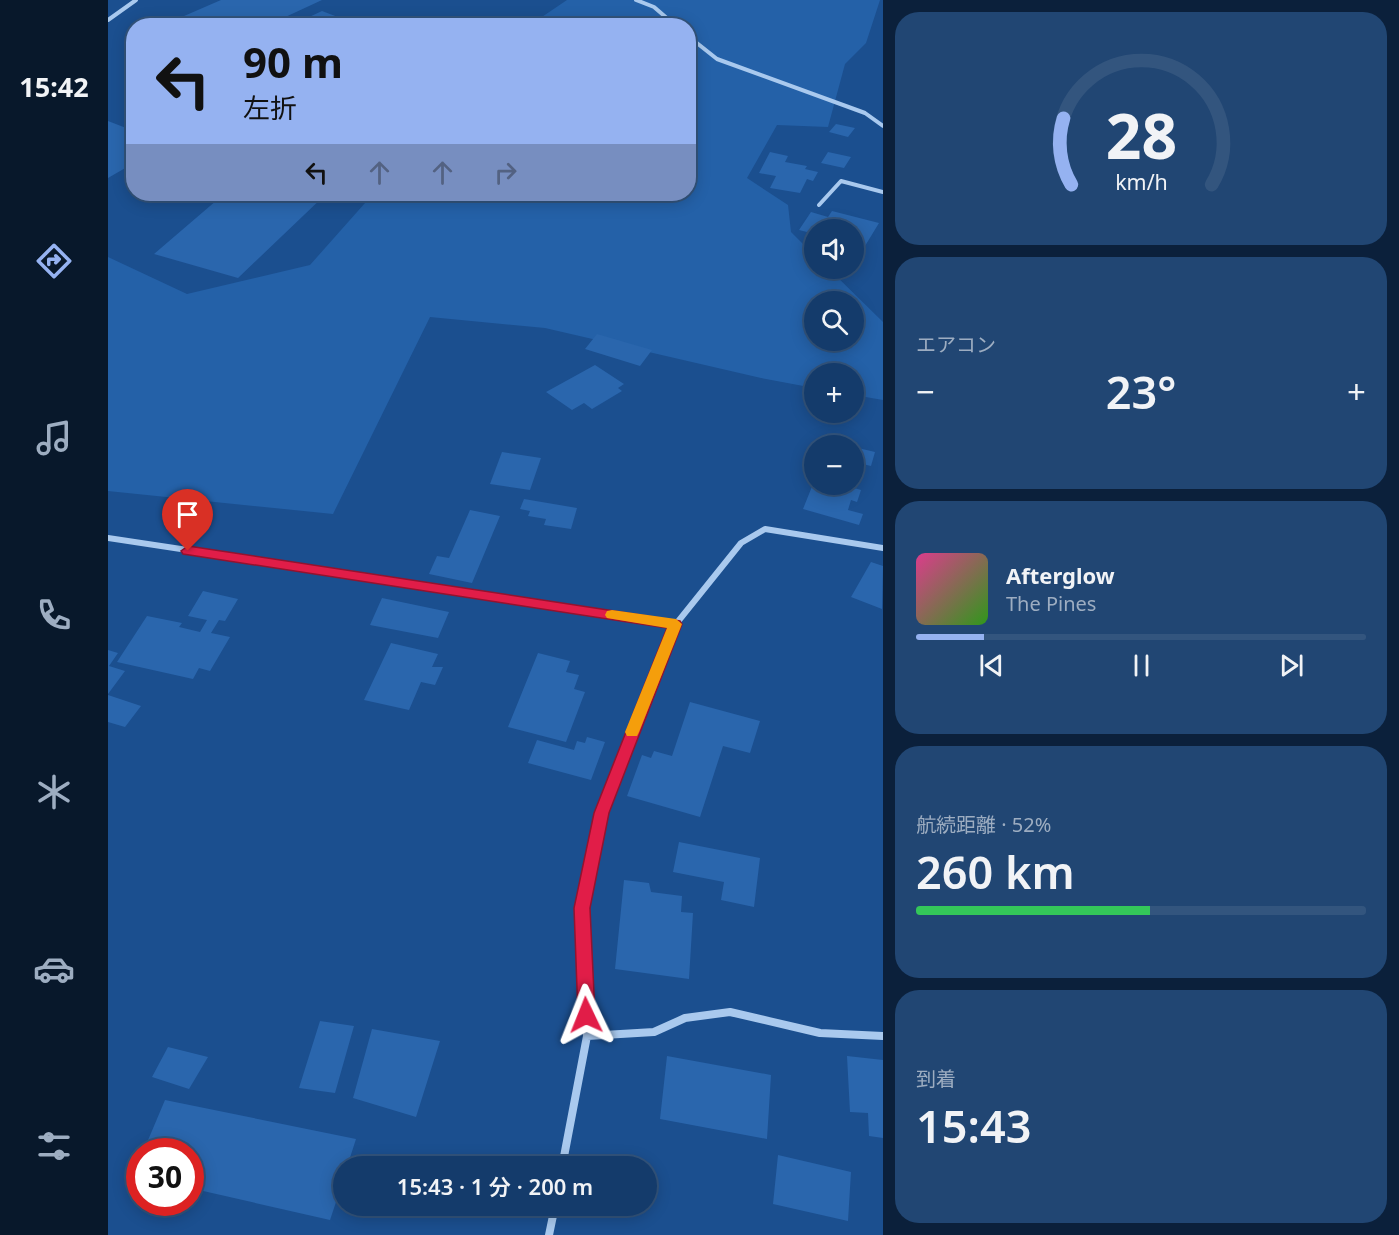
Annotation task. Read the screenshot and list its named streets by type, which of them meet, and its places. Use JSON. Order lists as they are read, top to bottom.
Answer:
{
  "page": {
    "tabs": "15:42",
    "turn": ["90 m", "左折"],
    "map_buttons": ["+", "−"],
    "tile": [
      "エアコン",
      ["航続距離 · 52%", "260 km"],
      ["到着", "15:43"]
    ],
    "heat": ["−", "23°", "+"],
    "song": ["Afterglow", "The Pines"],
    "limit": "30",
    "trip": "15:43 · 1 分 · 200 m",
    "gauge": ["28", "km/h"]
  }
}
